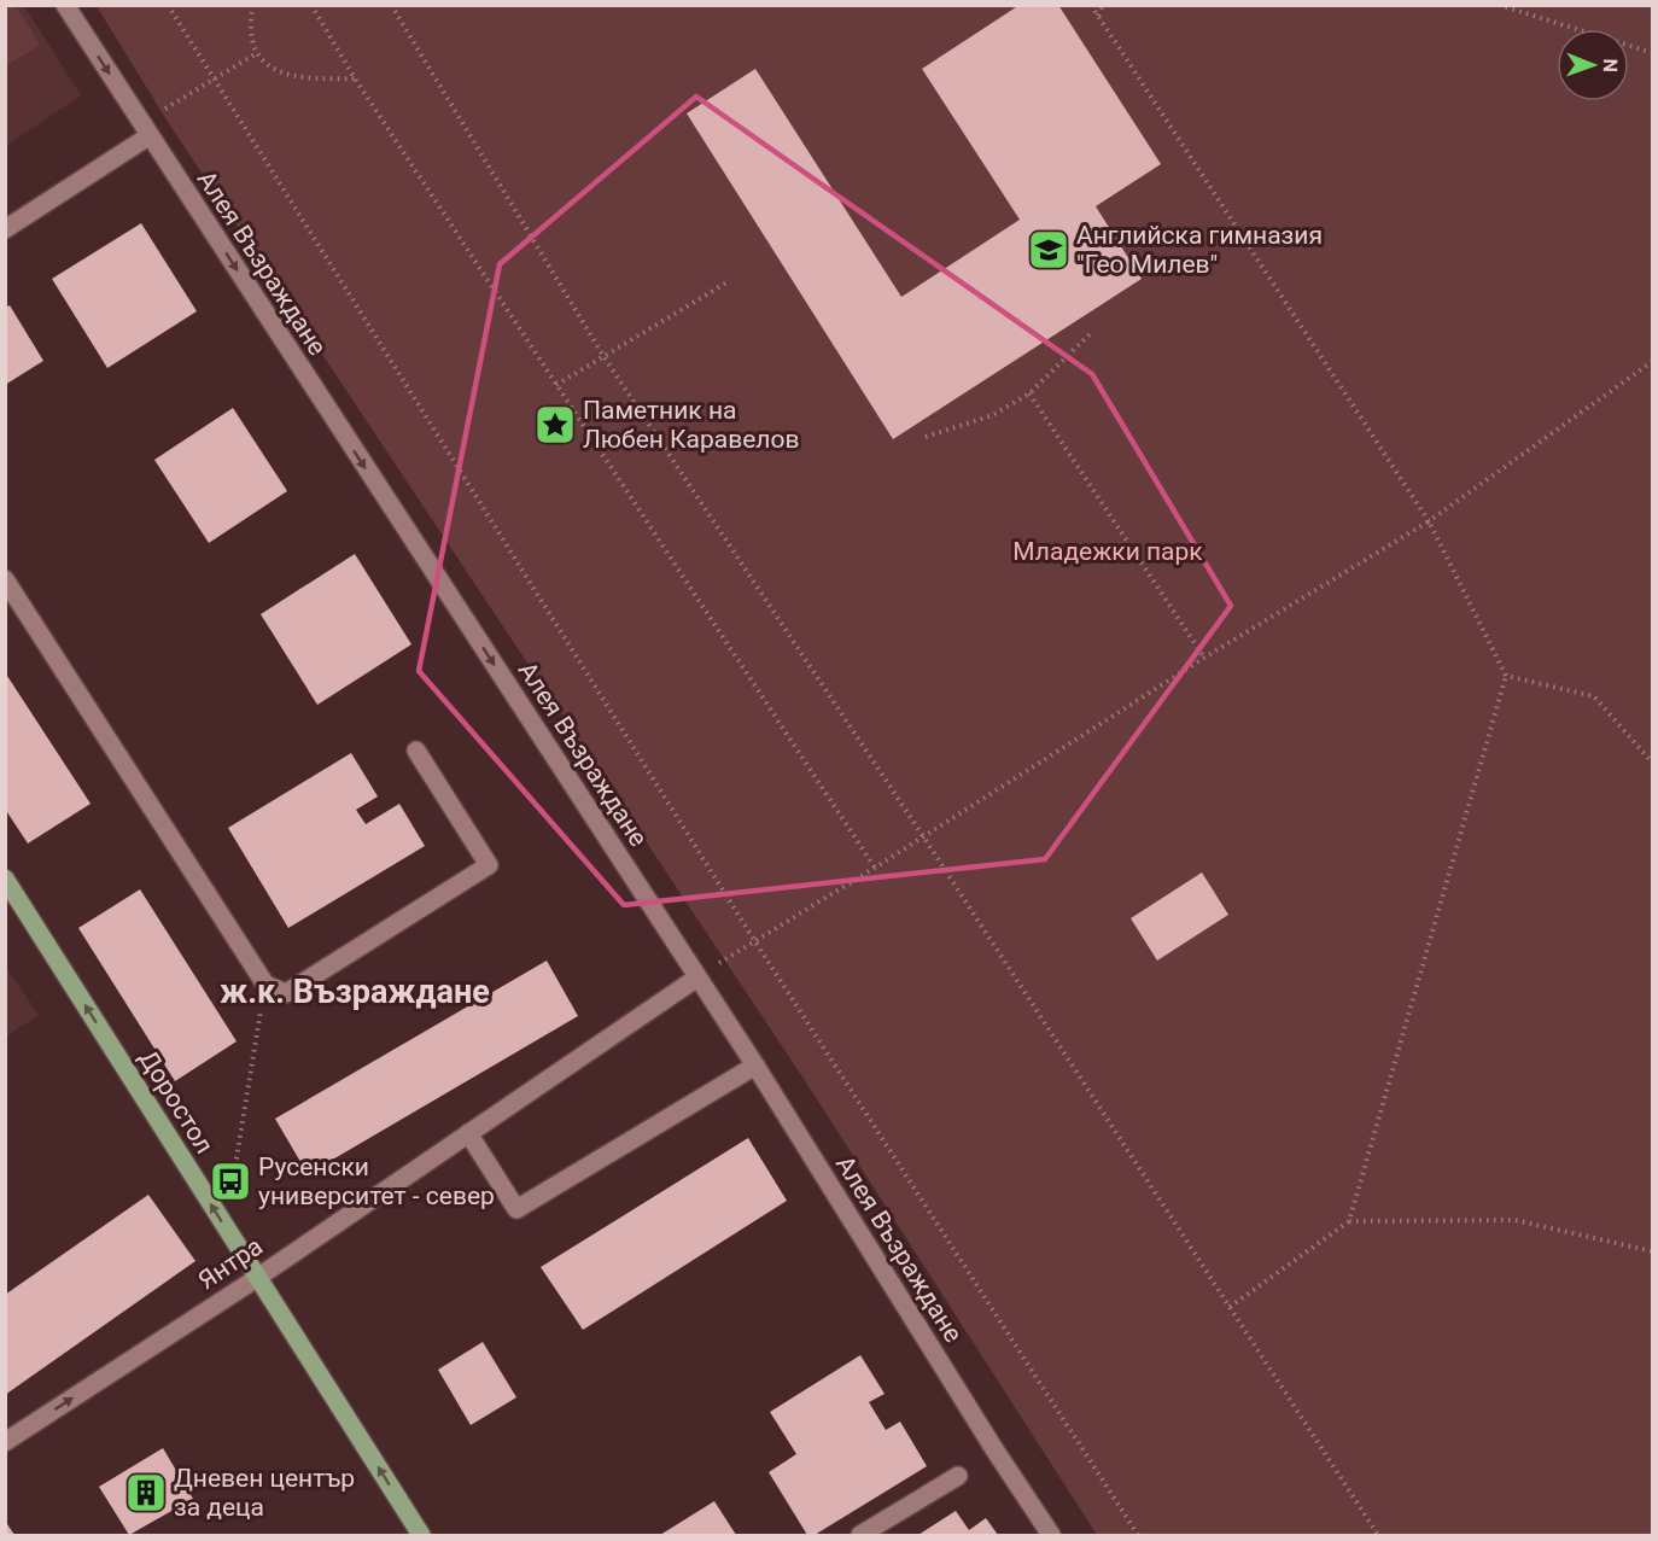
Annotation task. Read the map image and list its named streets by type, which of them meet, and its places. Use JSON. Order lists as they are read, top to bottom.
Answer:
{
  "streets": {
    "main road": ["Доростол"],
    "street": ["Алея Възраждане", "Янтра"]
  },
  "crossings": [
    ["Алея Възраждане", "Янтра"],
    ["Доростол", "Янтра"]
  ],
  "one_way": ["Алея Възраждане", "Доростол", "Янтра"],
  "districts": ["ж.к. Възраждане"],
  "parks": ["Младежки парк"],
  "places": {
    "school or university": ["Aнглийска гимназия \"Гео Милев\""],
    "place": ["Паметник на Любен Каравелов"],
    "bus stop": ["Русенски университет - север"],
    "building": ["Дневен център за деца"]
  },
  "north": "right"
}
